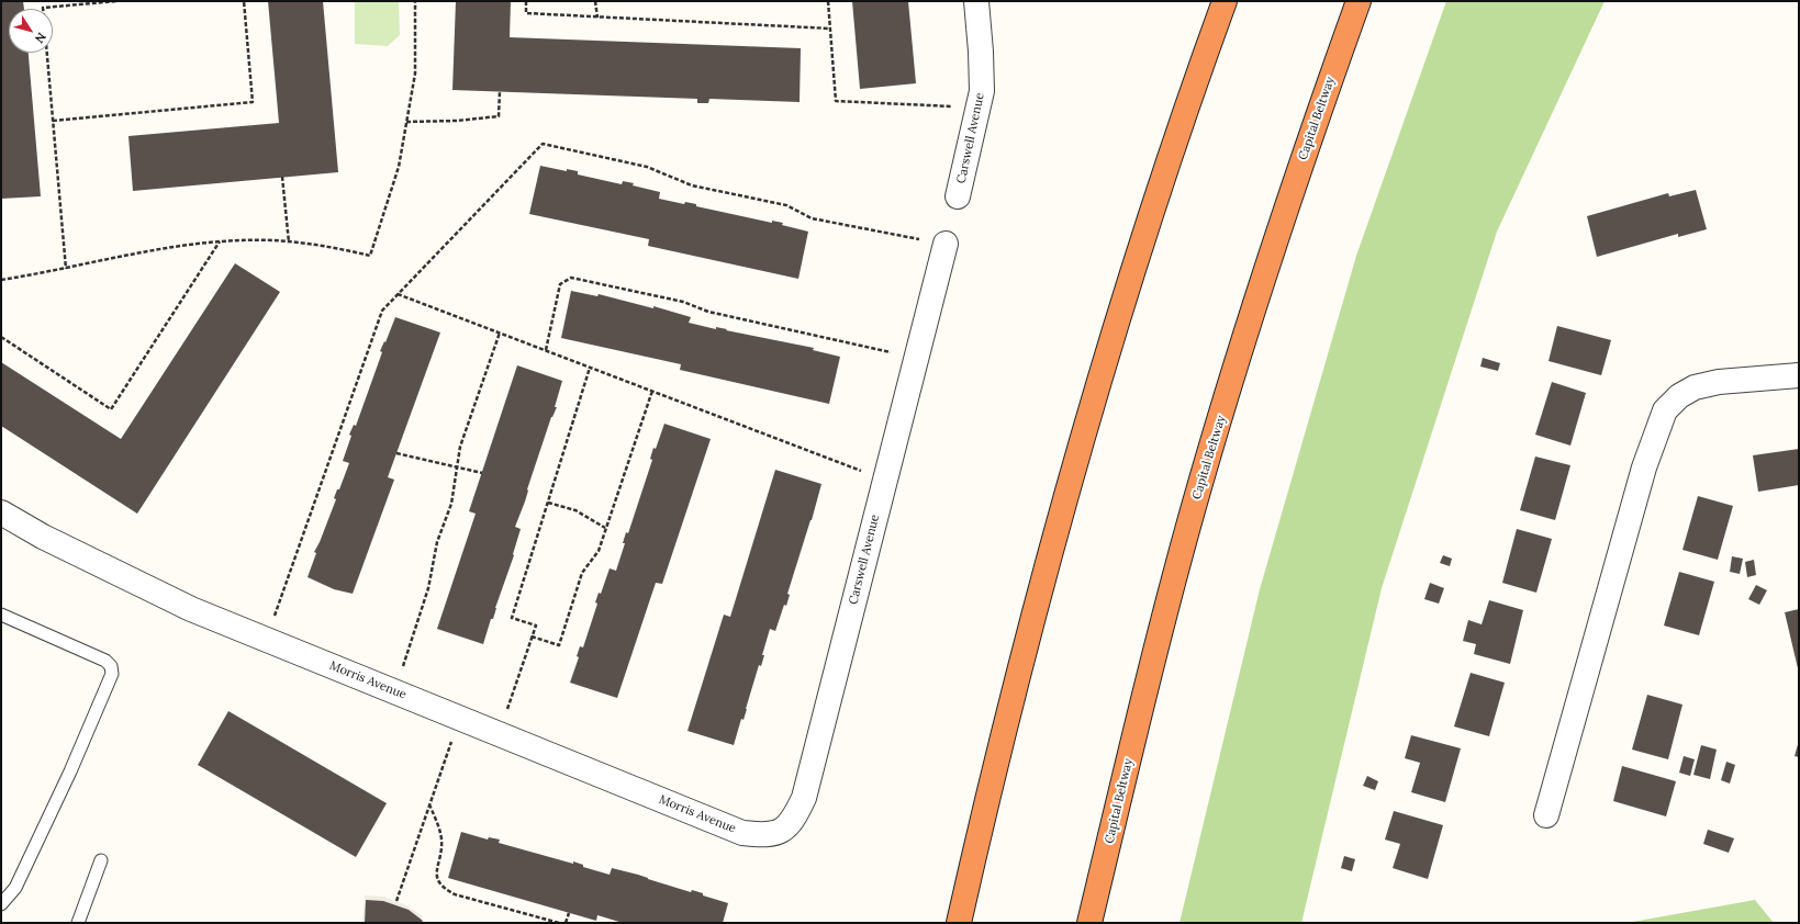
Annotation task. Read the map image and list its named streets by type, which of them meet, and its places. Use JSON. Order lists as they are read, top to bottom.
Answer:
{
  "streets": {
    "highway": ["Capital Beltway"],
    "street": ["Carswell Avenue", "Morris Avenue"]
  },
  "crossings": [
    ["Carswell Avenue", "Morris Avenue"]
  ],
  "north": "bottom right"
}
